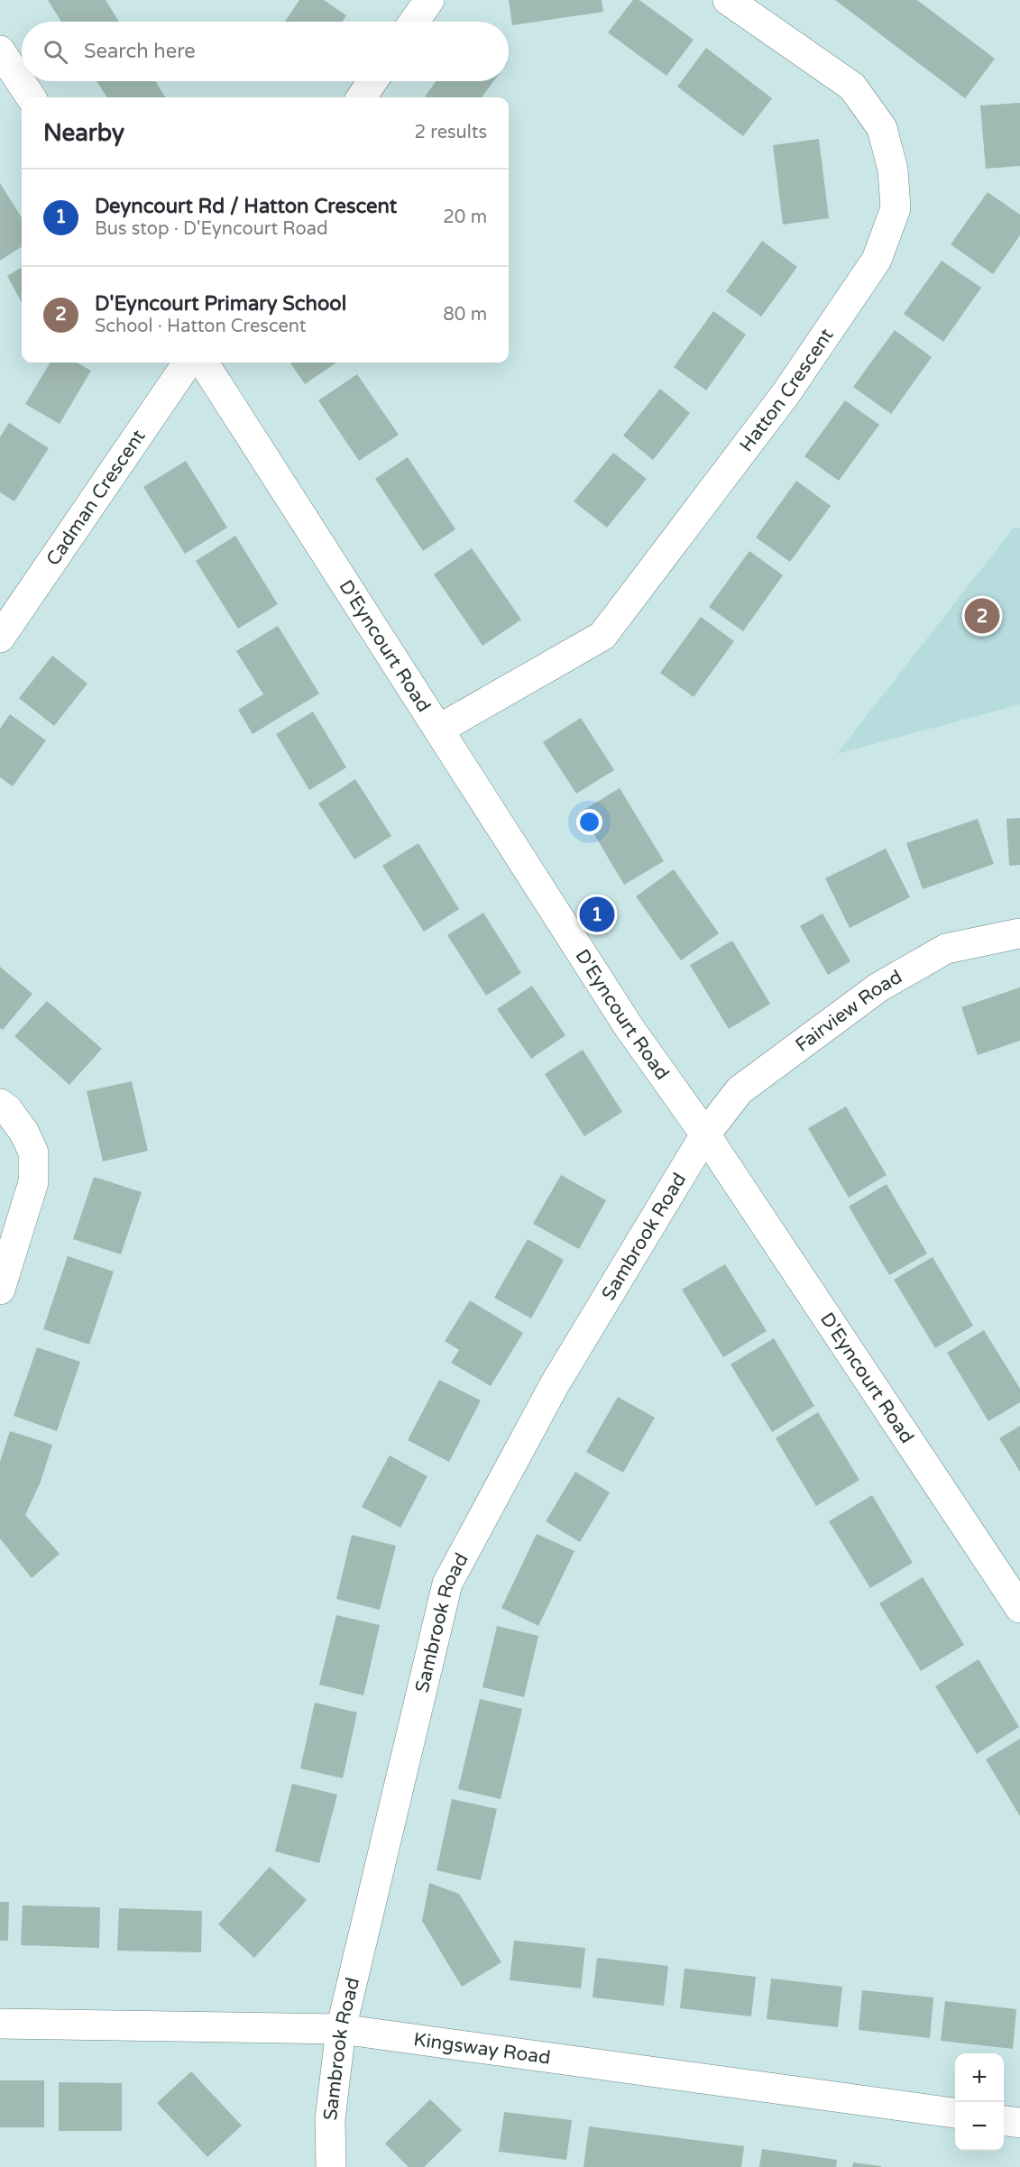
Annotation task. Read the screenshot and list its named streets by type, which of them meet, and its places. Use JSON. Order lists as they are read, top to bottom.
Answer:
{
  "streets": {
    "street": [
      "Hatton Crescent",
      "Cadman Crescent",
      "D'Eyncourt Road",
      "Fairview Road",
      "Sambrook Road",
      "Kingsway Road"
    ]
  },
  "crossings": [
    ["Hatton Crescent", "D'Eyncourt Road"],
    ["D'Eyncourt Road", "Fairview Road"],
    ["D'Eyncourt Road", "Sambrook Road"],
    ["Fairview Road", "Sambrook Road"],
    ["Sambrook Road", "Kingsway Road"]
  ],
  "page": {
    "search": "Search here",
    "heading": ["Nearby", "2 results"],
    "list": [
      {
        "mark": "1",
        "name": "Deyncourt Rd / Hatton Crescent",
        "note": "Bus stop · D'Eyncourt Road",
        "value": "20 m"
      },
      {
        "mark": "2",
        "name": "D'Eyncourt Primary School",
        "note": "School · Hatton Crescent",
        "value": "80 m"
      }
    ],
    "pins": ["2", "1"],
    "map_buttons": ["+", "−"]
  }
}
